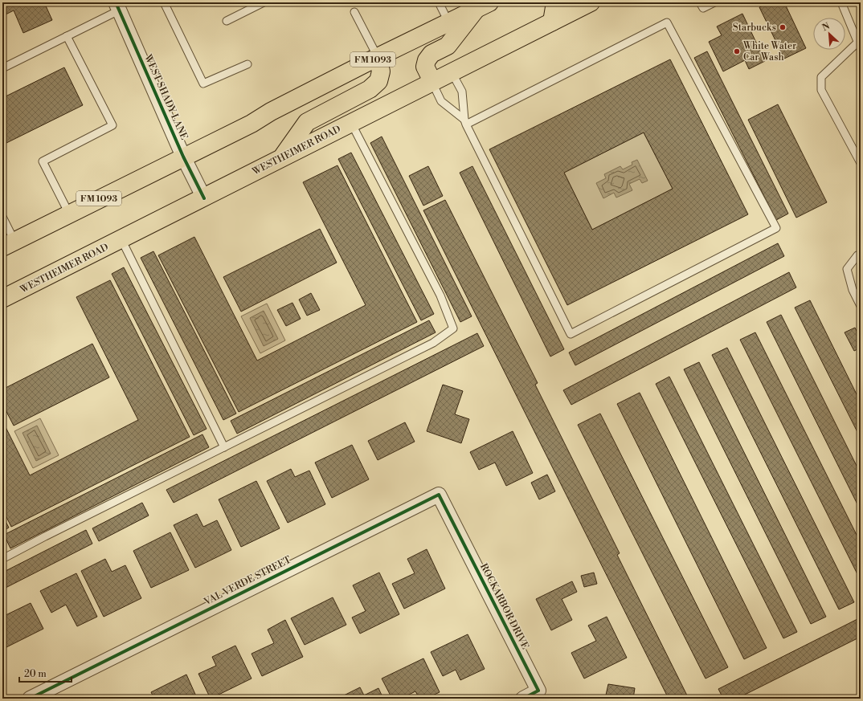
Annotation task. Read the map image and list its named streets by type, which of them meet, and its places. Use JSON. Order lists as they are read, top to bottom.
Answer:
{
  "streets": {
    "main road": ["FM 1093", "WESTHEIMER ROAD"],
    "street": ["WEST SHADY LANE", "VAL VERDE STREET", "ROCKARBOR DRIVE"]
  },
  "crossings": [
    ["FM 1093", "WEST SHADY LANE"],
    ["WEST SHADY LANE", "WESTHEIMER ROAD"],
    ["VAL VERDE STREET", "ROCKARBOR DRIVE"]
  ],
  "places": ["Starbucks", "White Water Car Wash"],
  "scale_bar": "20 m",
  "north": "top left"
}
